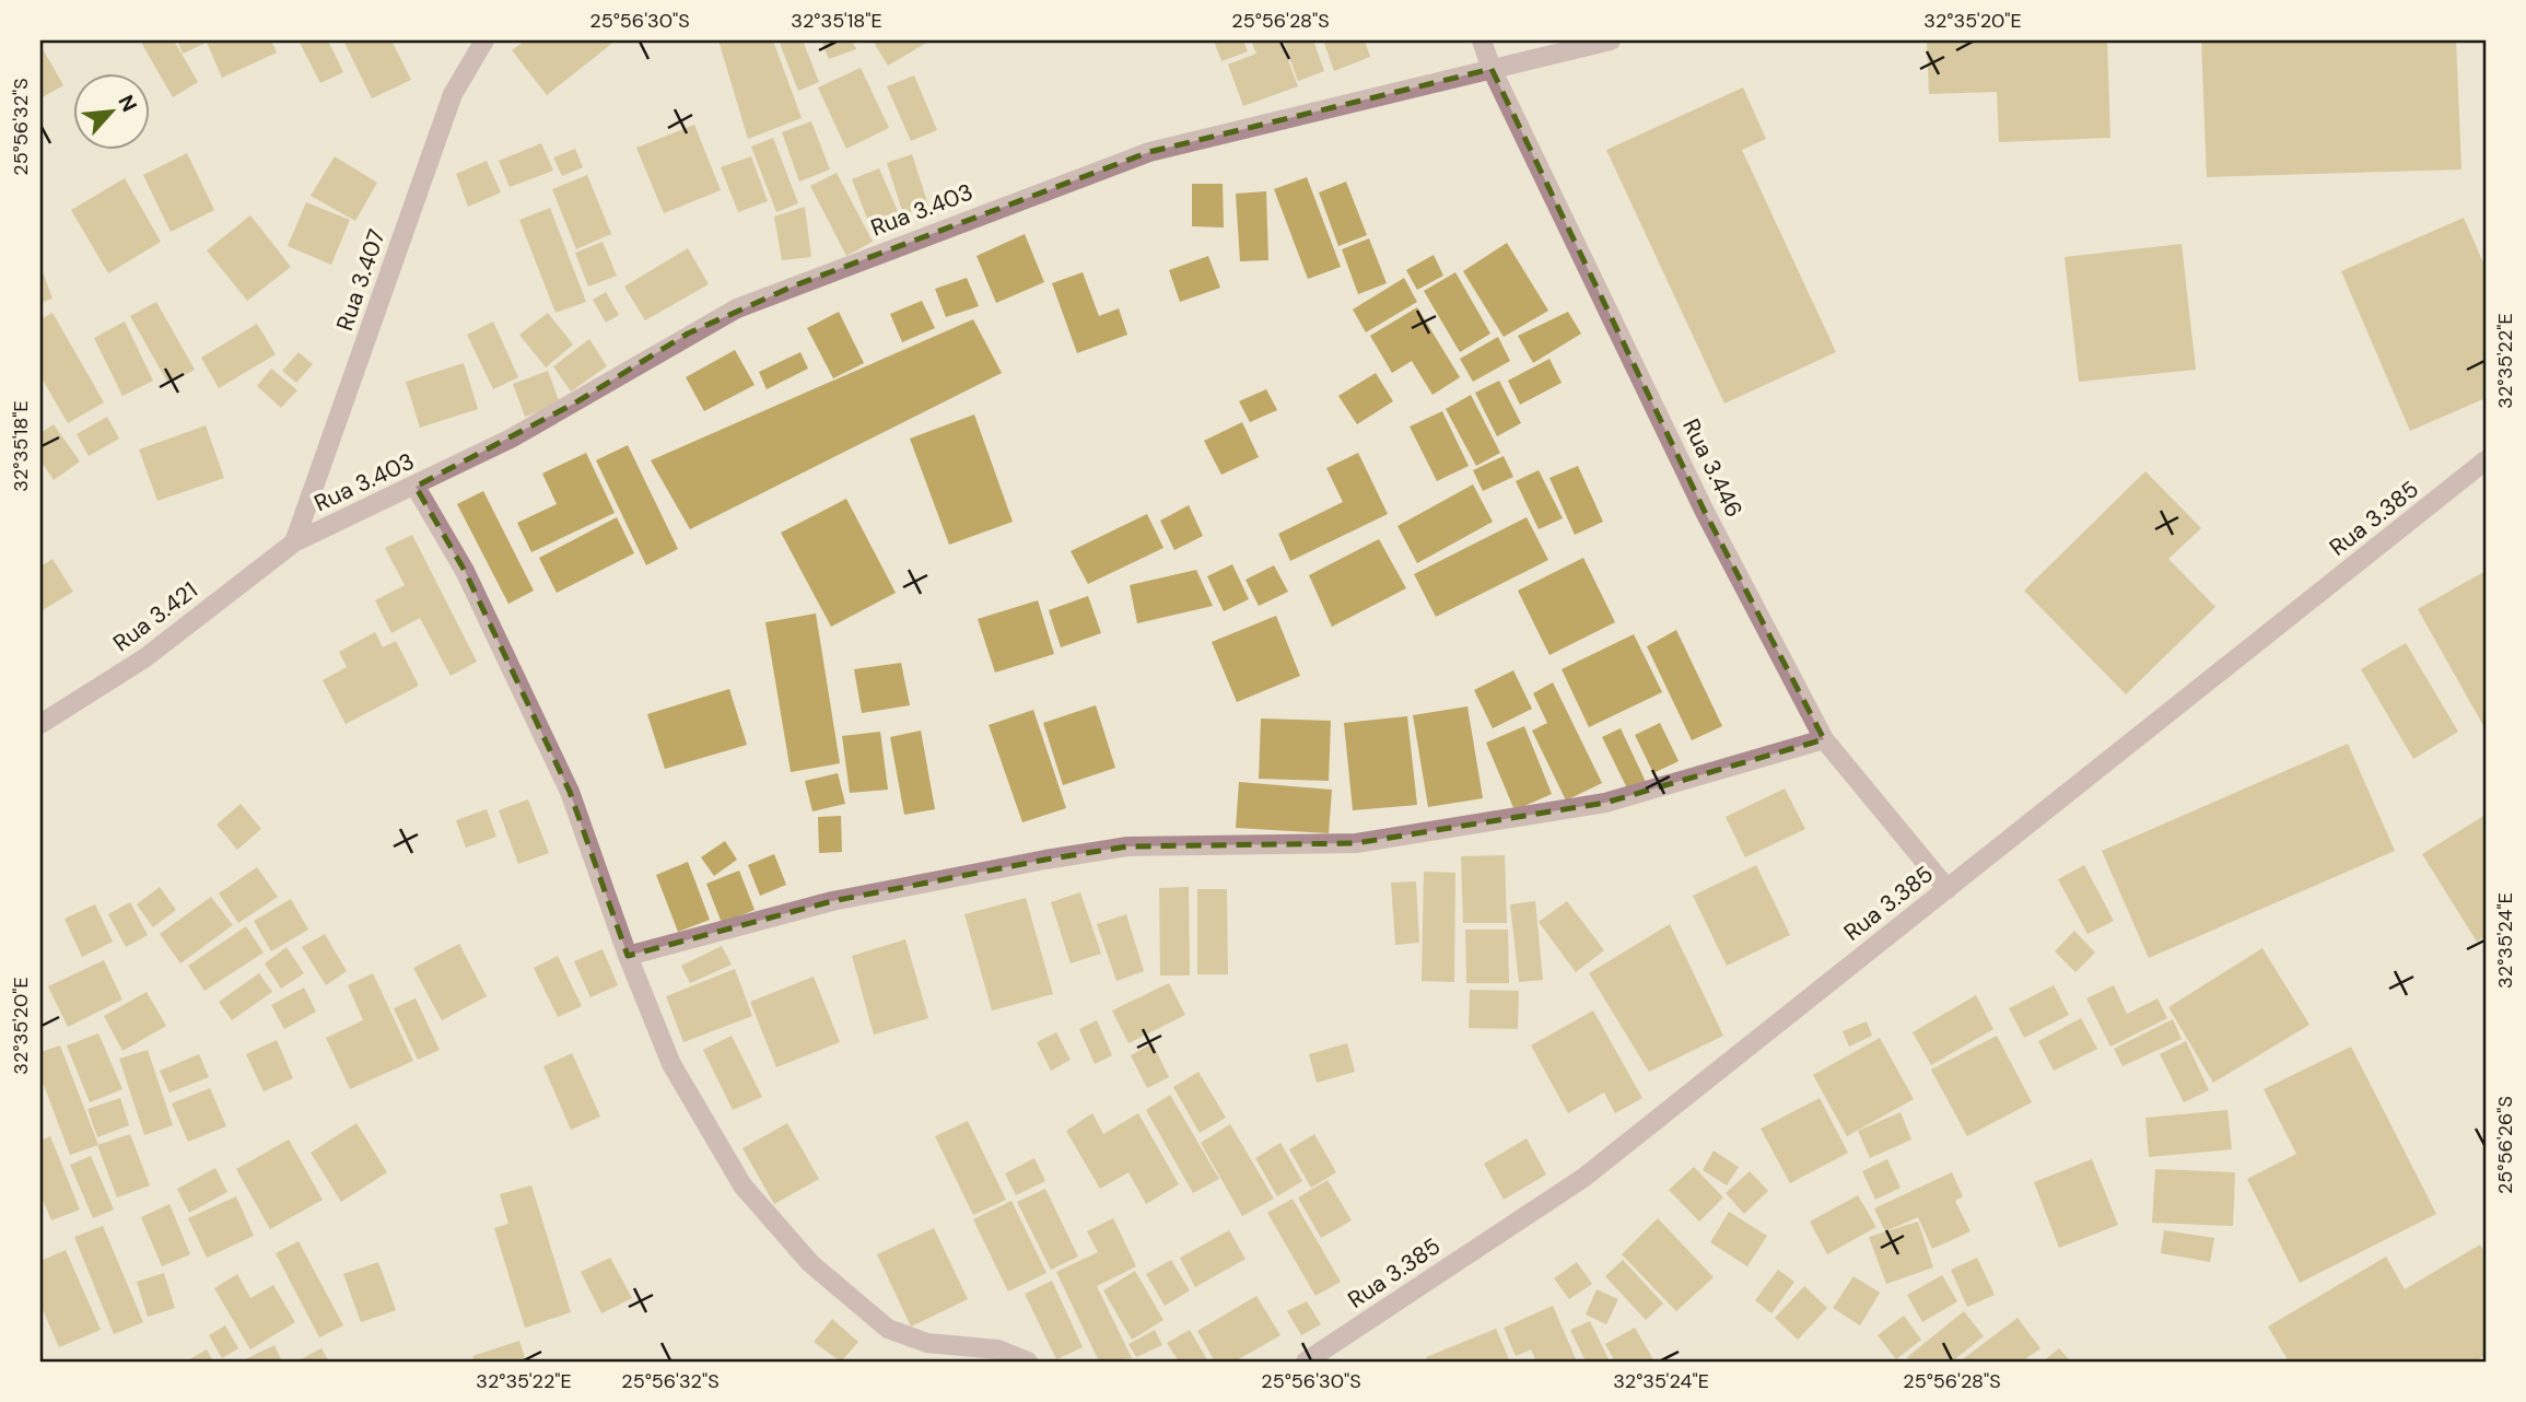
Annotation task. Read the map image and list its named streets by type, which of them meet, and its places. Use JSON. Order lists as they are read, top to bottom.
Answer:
{
  "streets": {
    "street": [
      "Rua 3.403",
      "Rua 3.407",
      "Rua 3.446",
      "Rua 3.385",
      "Rua 3.421"
    ]
  },
  "crossings": [
    ["Rua 3.403", "Rua 3.407"],
    ["Rua 3.403", "Rua 3.446"],
    ["Rua 3.403", "Rua 3.421"],
    ["Rua 3.407", "Rua 3.421"],
    ["Rua 3.446", "Rua 3.385"]
  ],
  "north": "top right",
  "coordinates": [
    "25°56'30\"S",
    "32°35'18\"E",
    "25°56'28\"S",
    "32°35'20\"E",
    "25°56'32\"S",
    "32°35'22\"E",
    "32°35'24\"E",
    "25°56'26\"S"
  ]
}
